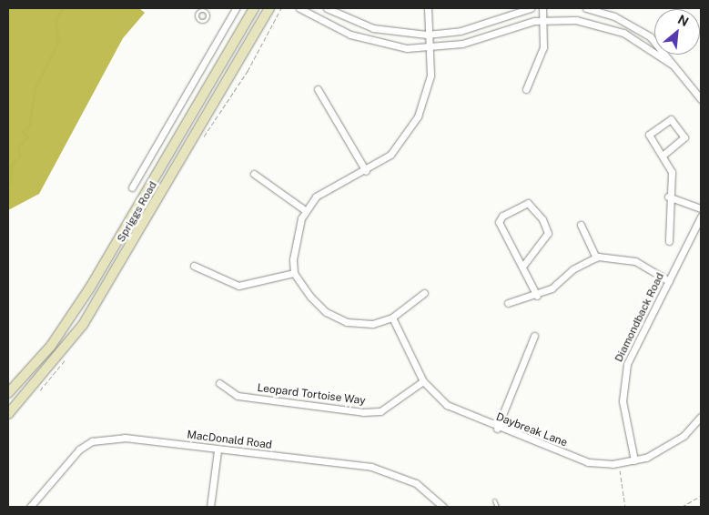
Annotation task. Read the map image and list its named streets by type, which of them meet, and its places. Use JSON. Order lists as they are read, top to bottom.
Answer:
{
  "streets": {
    "main road": ["Spriggs Road"],
    "street": [
      "Diamondback Road",
      "Leopard Tortoise Way",
      "Daybreak Lane",
      "MacDonald Road"
    ]
  },
  "crossings": [
    ["Diamondback Road", "Daybreak Lane"],
    ["Leopard Tortoise Way", "Daybreak Lane"]
  ],
  "north": "top right"
}
